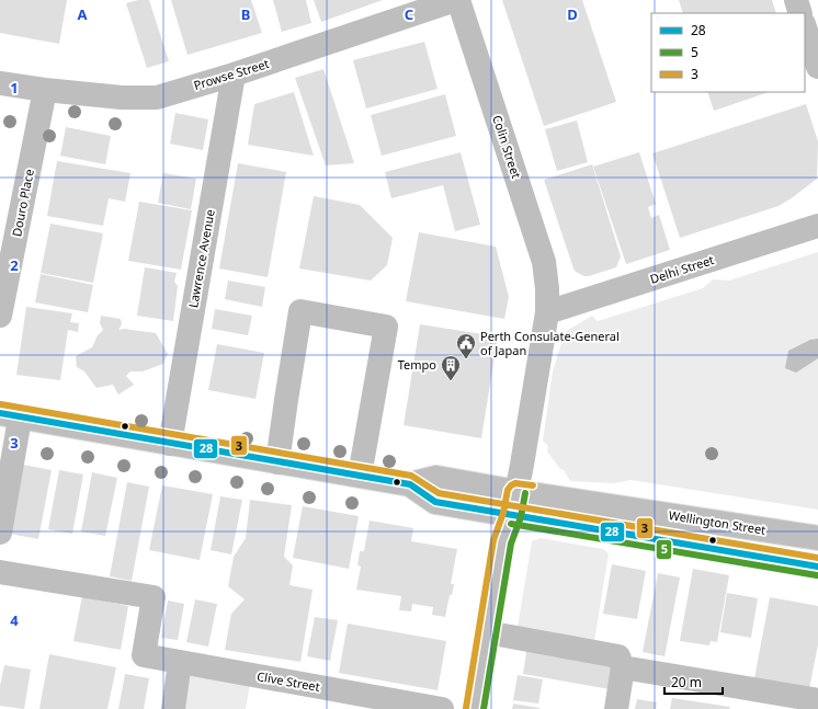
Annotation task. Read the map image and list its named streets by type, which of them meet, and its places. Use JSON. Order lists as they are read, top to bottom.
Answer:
{
  "streets": {
    "street": [
      "Prowse Street",
      "Colin Street",
      "Douro Place",
      "Lawrence Avenue",
      "Delhi Street",
      "Wellington Street",
      "Clive Street"
    ]
  },
  "crossings": [
    ["Prowse Street", "Colin Street"],
    ["Prowse Street", "Douro Place"],
    ["Prowse Street", "Lawrence Avenue"],
    ["Colin Street", "Delhi Street"],
    ["Colin Street", "Wellington Street"],
    ["Lawrence Avenue", "Wellington Street"]
  ],
  "places": {
    "public building": ["Perth Consulate-General of Japan"],
    "building": ["Tempo"]
  },
  "lines": ["transit line 3", "transit line 28", "transit line 5"],
  "legend": ["28", "5", "3"],
  "scale_bar": "20 m",
  "grid": {
    "columns": [
      "A",
      "B",
      "C",
      "D"
    ],
    "rows": [
      "1",
      "2",
      "3",
      "4"
    ]
  }
}
